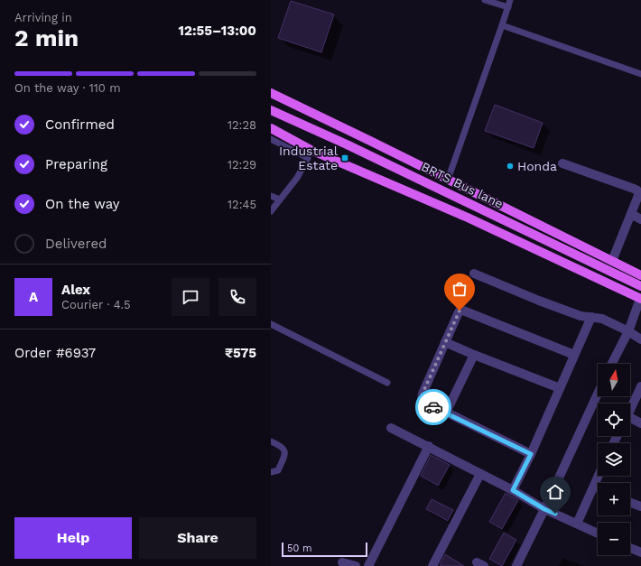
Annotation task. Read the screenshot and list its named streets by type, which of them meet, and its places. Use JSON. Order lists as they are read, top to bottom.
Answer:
{
  "streets": {
    "main road": ["BRTS Bus lane"]
  },
  "places": {
    "transit": ["Industrial Estate"],
    "other": ["Honda"]
  },
  "scale_bar": "50 m",
  "north": "top",
  "page": {
    "heading": ["2 min", "Arriving in", "12:55–13:00"],
    "panel": [
      "Alex",
      "Courier · 4.5",
      "Order #6937",
      "₹575"
    ],
    "bar": "On the way · 110 m",
    "list": [
      ["Confirmed", "12:28"],
      ["Preparing", "12:29"],
      ["On the way", "12:45"],
      "Delivered"
    ],
    "round": "A",
    "map_buttons": ["+", "−"],
    "buttons": ["Help", "Share"],
    "scale": "50 m"
  }
}
